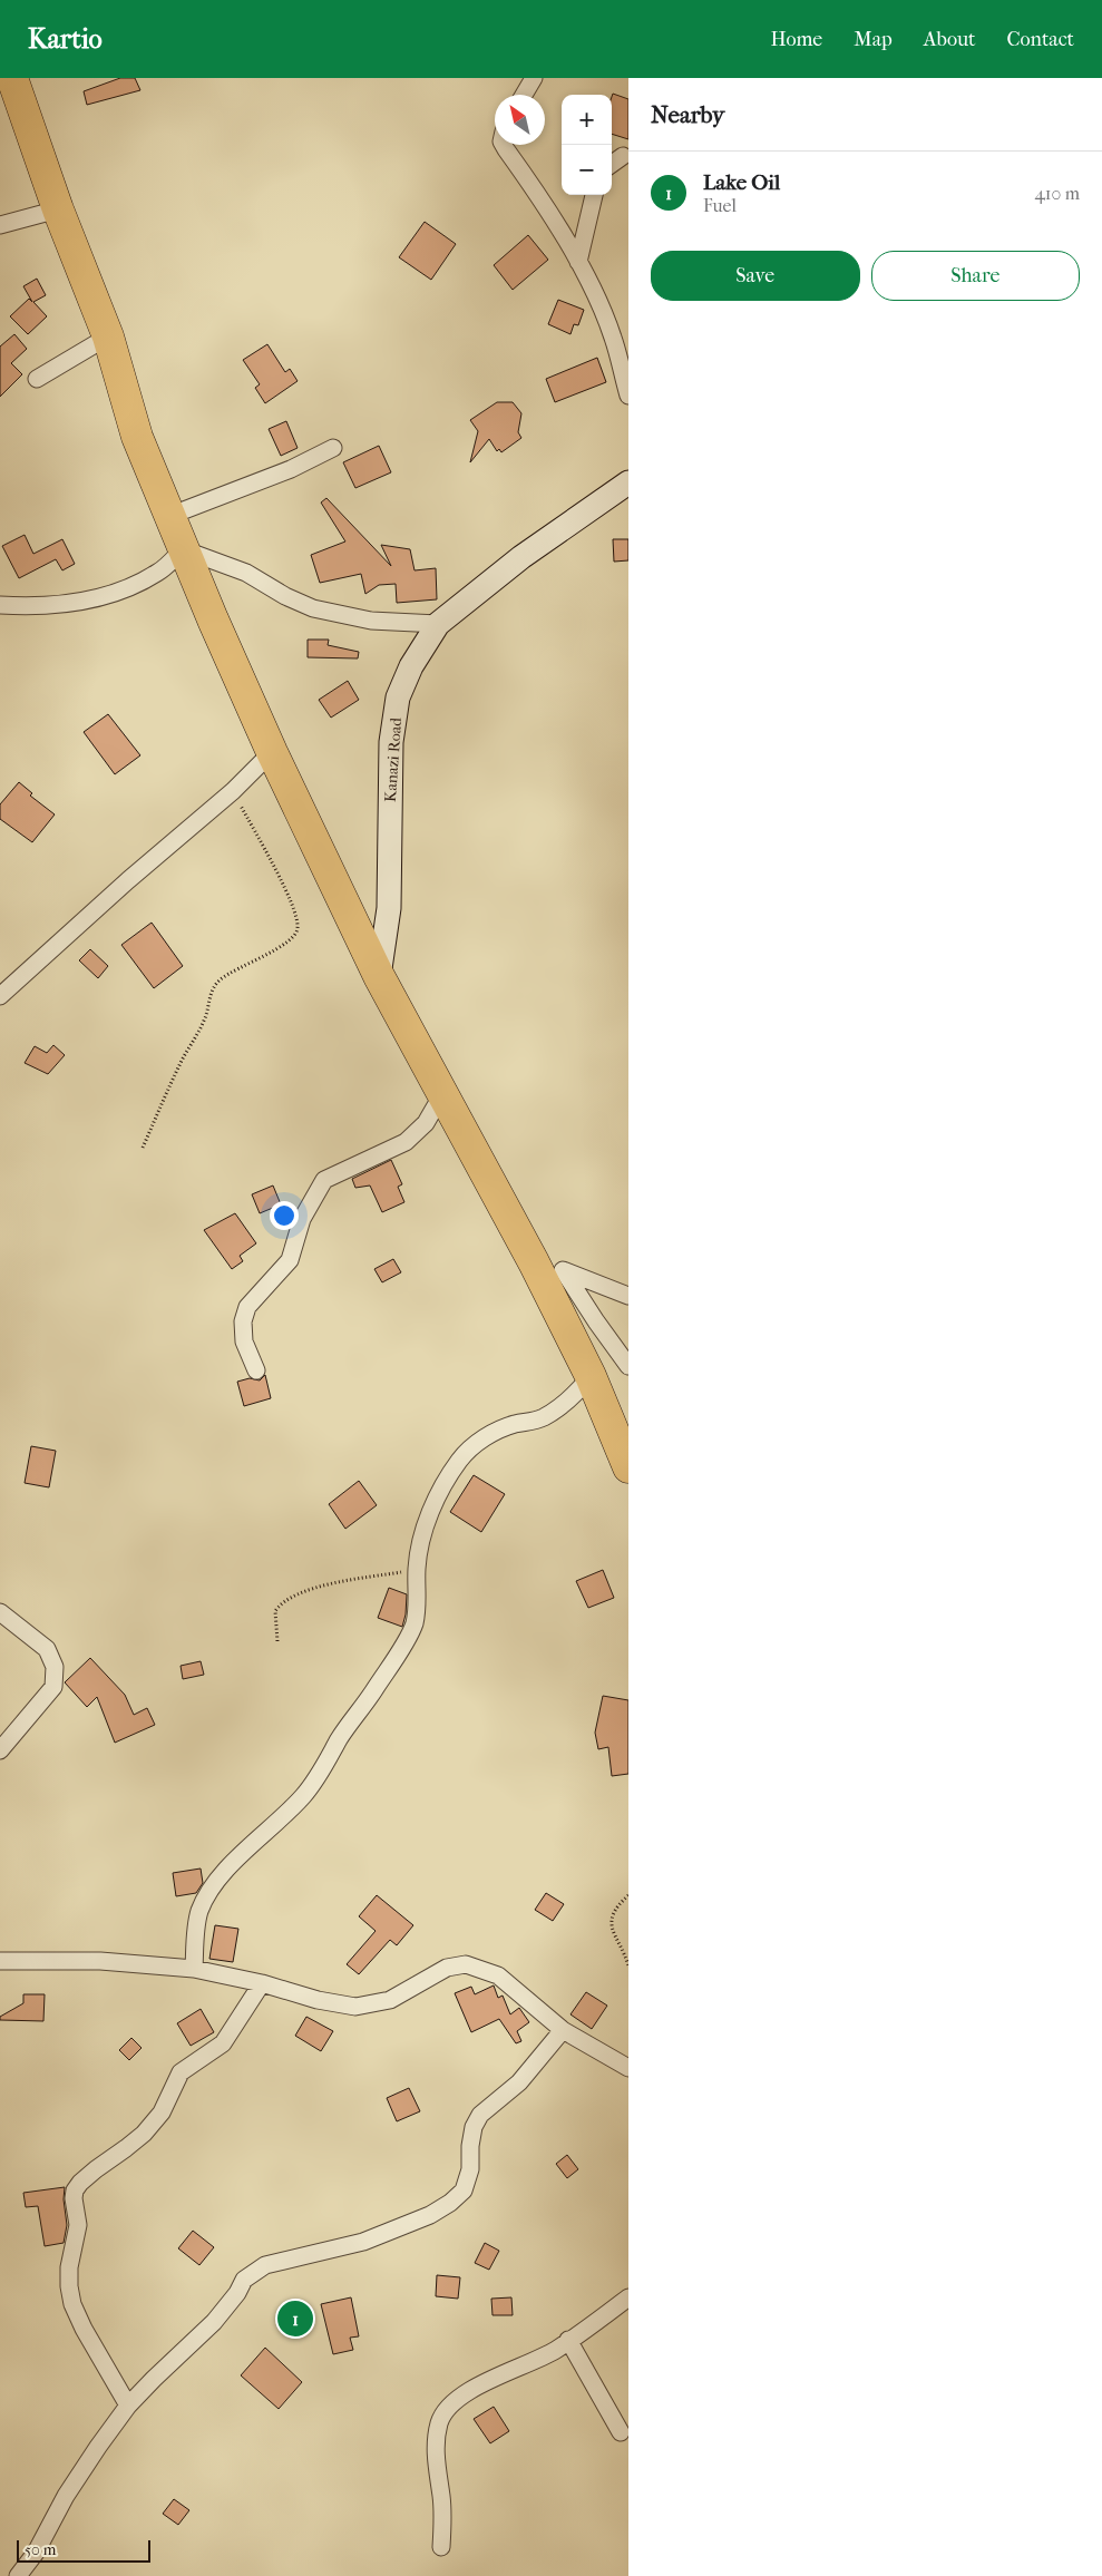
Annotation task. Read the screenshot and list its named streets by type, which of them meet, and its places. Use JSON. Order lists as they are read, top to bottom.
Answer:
{
  "streets": {
    "main road": ["Kanazi Road"]
  },
  "scale_bar": "50 m",
  "north": "top left",
  "page": {
    "header": "Kartio",
    "nav": [
      "Home",
      "Map",
      "About",
      "Contact"
    ],
    "heading": "Nearby",
    "map_buttons": ["+", "−"],
    "list": [
      {
        "mark": "1",
        "name": "Lake Oil",
        "note": "Fuel",
        "value": "410 m"
      }
    ],
    "buttons": ["Save", "Share"],
    "pins": "1",
    "scale": "50 m"
  }
}
